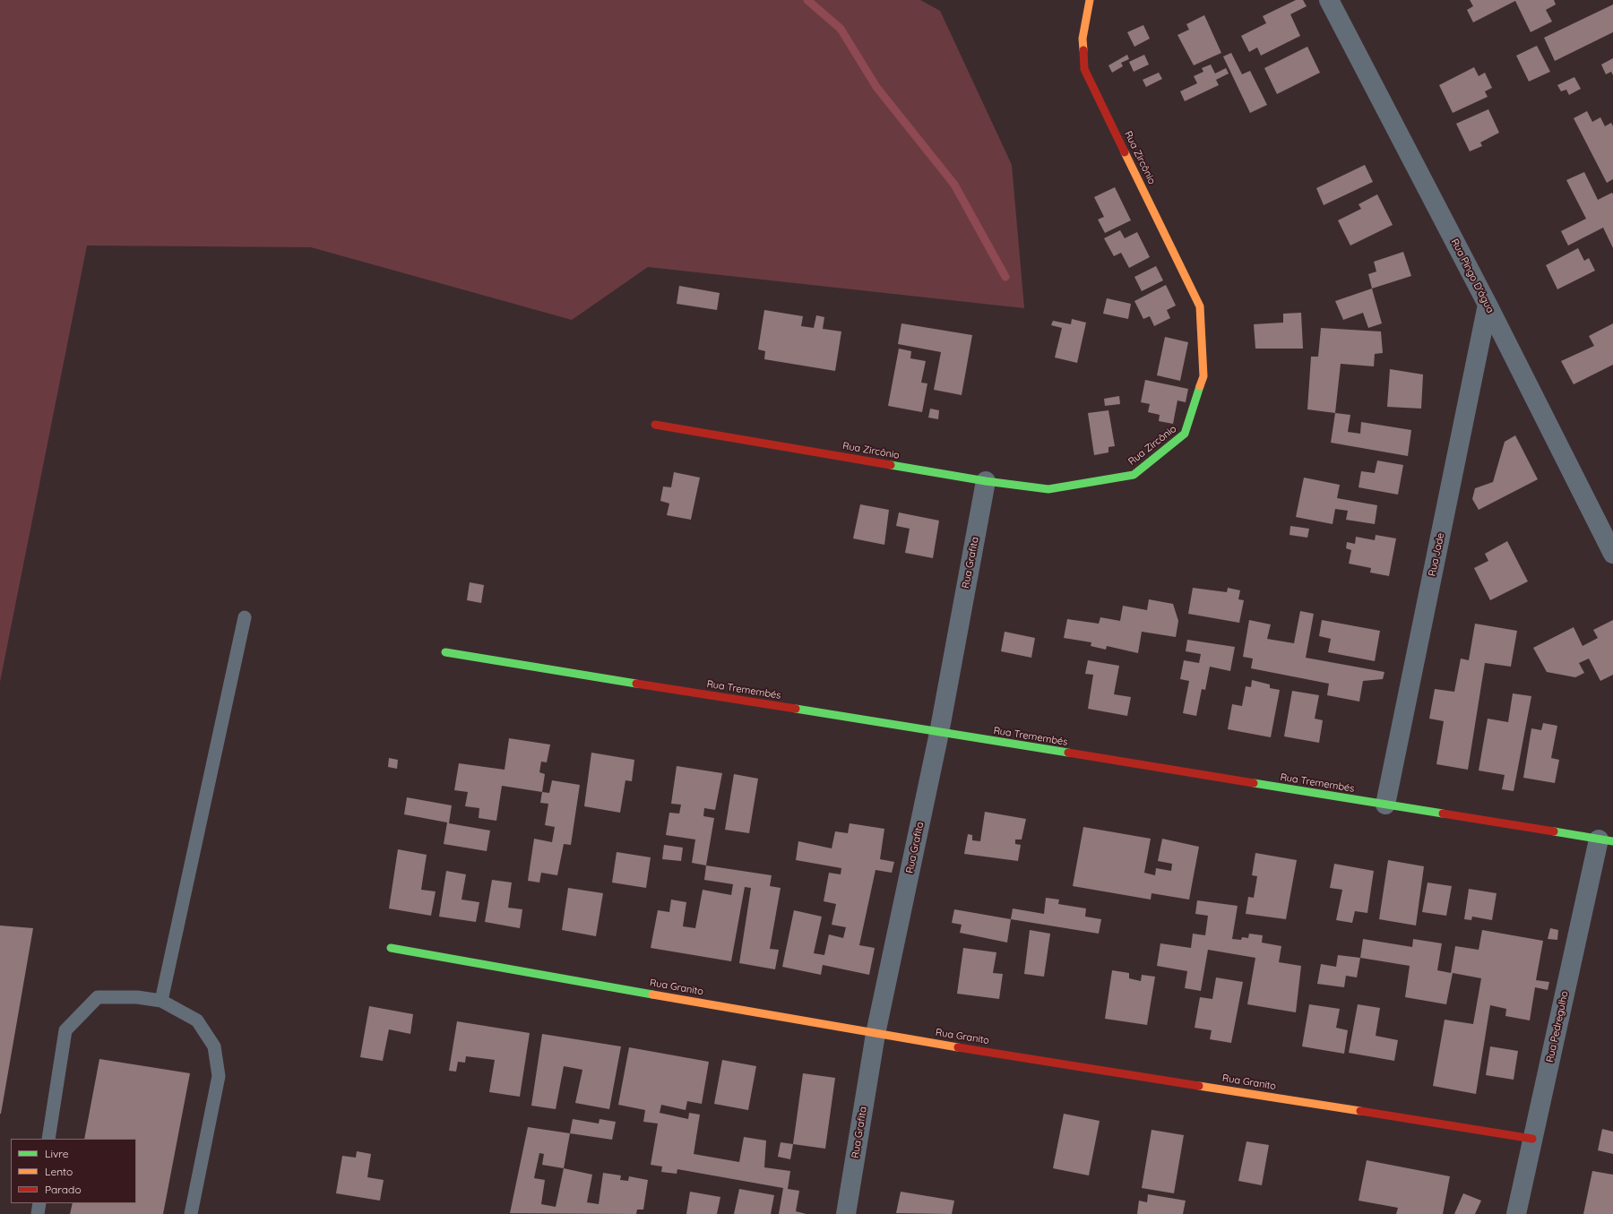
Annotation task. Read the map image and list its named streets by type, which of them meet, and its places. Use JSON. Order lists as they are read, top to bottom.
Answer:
{
  "streets": {
    "street": [
      "Rua Zircônio",
      "Rua Pingo D'água",
      "Rua Jade",
      "Rua Grafita",
      "Rua Tremembés",
      "Rua Granito",
      "Rua Pedregulho"
    ]
  },
  "crossings": [
    ["Rua Zircônio", "Rua Grafita"],
    ["Rua Pingo D'água", "Rua Jade"],
    ["Rua Jade", "Rua Tremembés"],
    ["Rua Grafita", "Rua Tremembés"],
    ["Rua Grafita", "Rua Granito"],
    ["Rua Tremembés", "Rua Pedregulho"],
    ["Rua Granito", "Rua Pedregulho"]
  ],
  "legend": ["Livre", "Lento", "Parado"]
}
